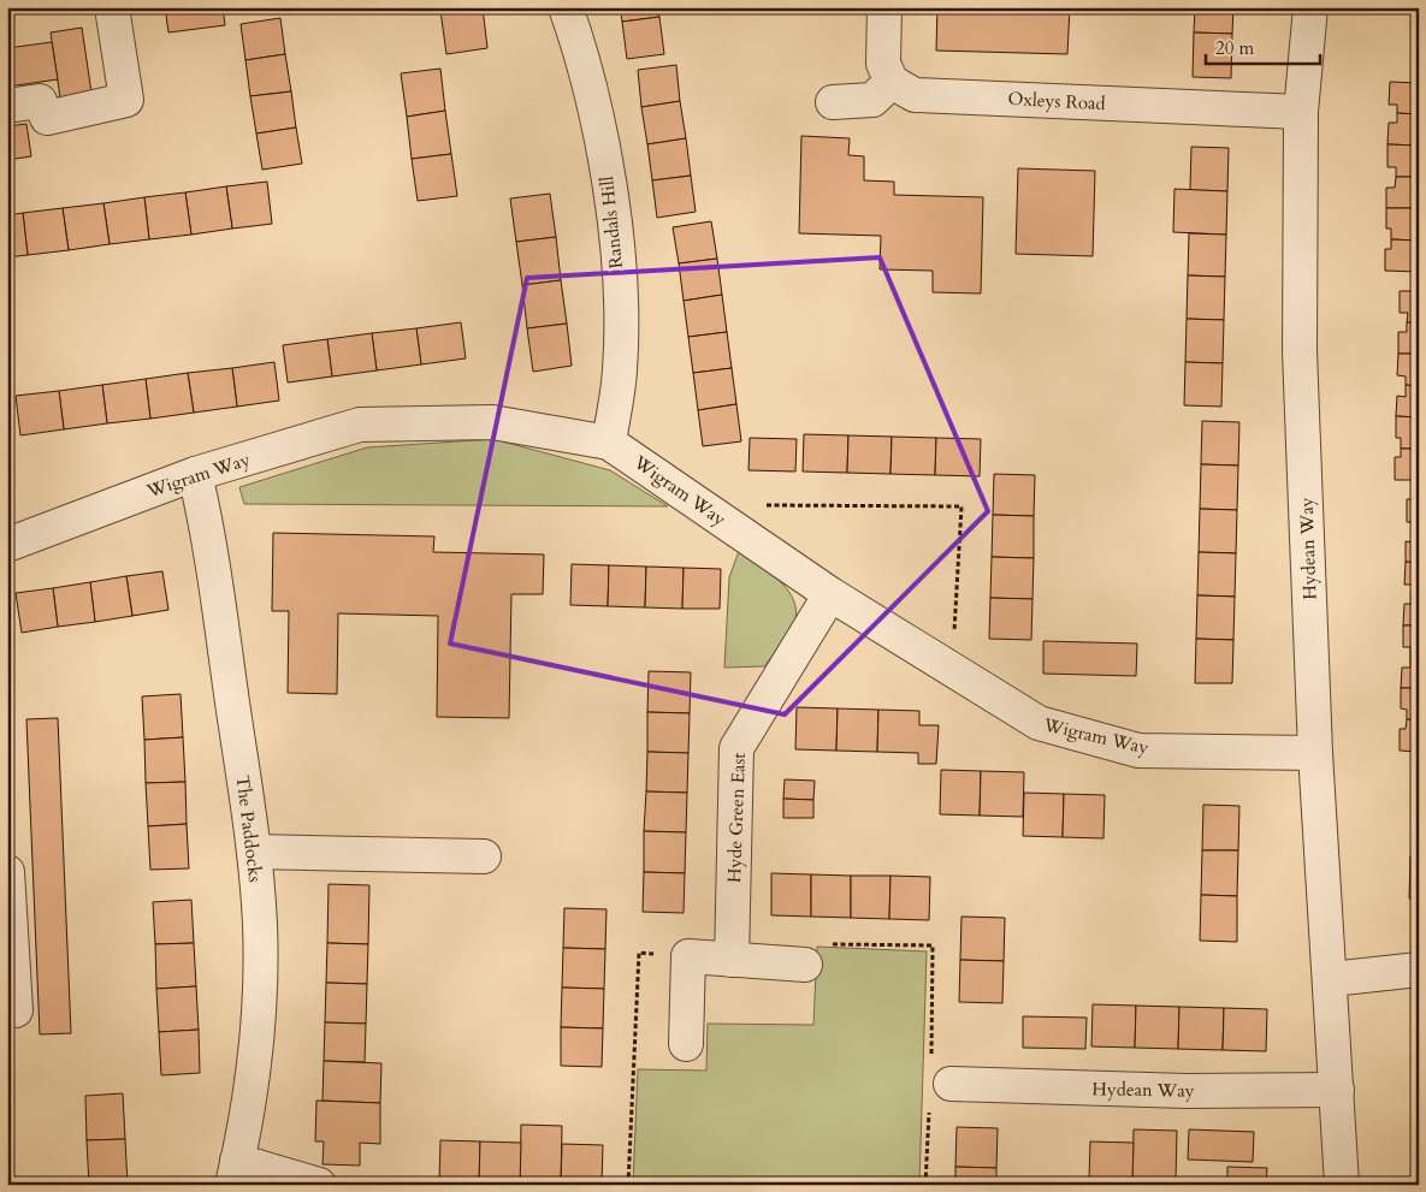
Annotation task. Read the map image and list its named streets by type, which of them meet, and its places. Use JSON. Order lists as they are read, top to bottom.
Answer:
{
  "streets": {
    "street": [
      "Oxleys Road",
      "Randals Hill",
      "Wigram Way",
      "Hydean Way",
      "Hyde Green East",
      "The Paddocks"
    ]
  },
  "crossings": [
    ["Oxleys Road", "Hydean Way"],
    ["Randals Hill", "Wigram Way"],
    ["Wigram Way", "Hydean Way"],
    ["Wigram Way", "Hyde Green East"],
    ["Wigram Way", "The Paddocks"]
  ],
  "scale_bar": "20 m"
}
